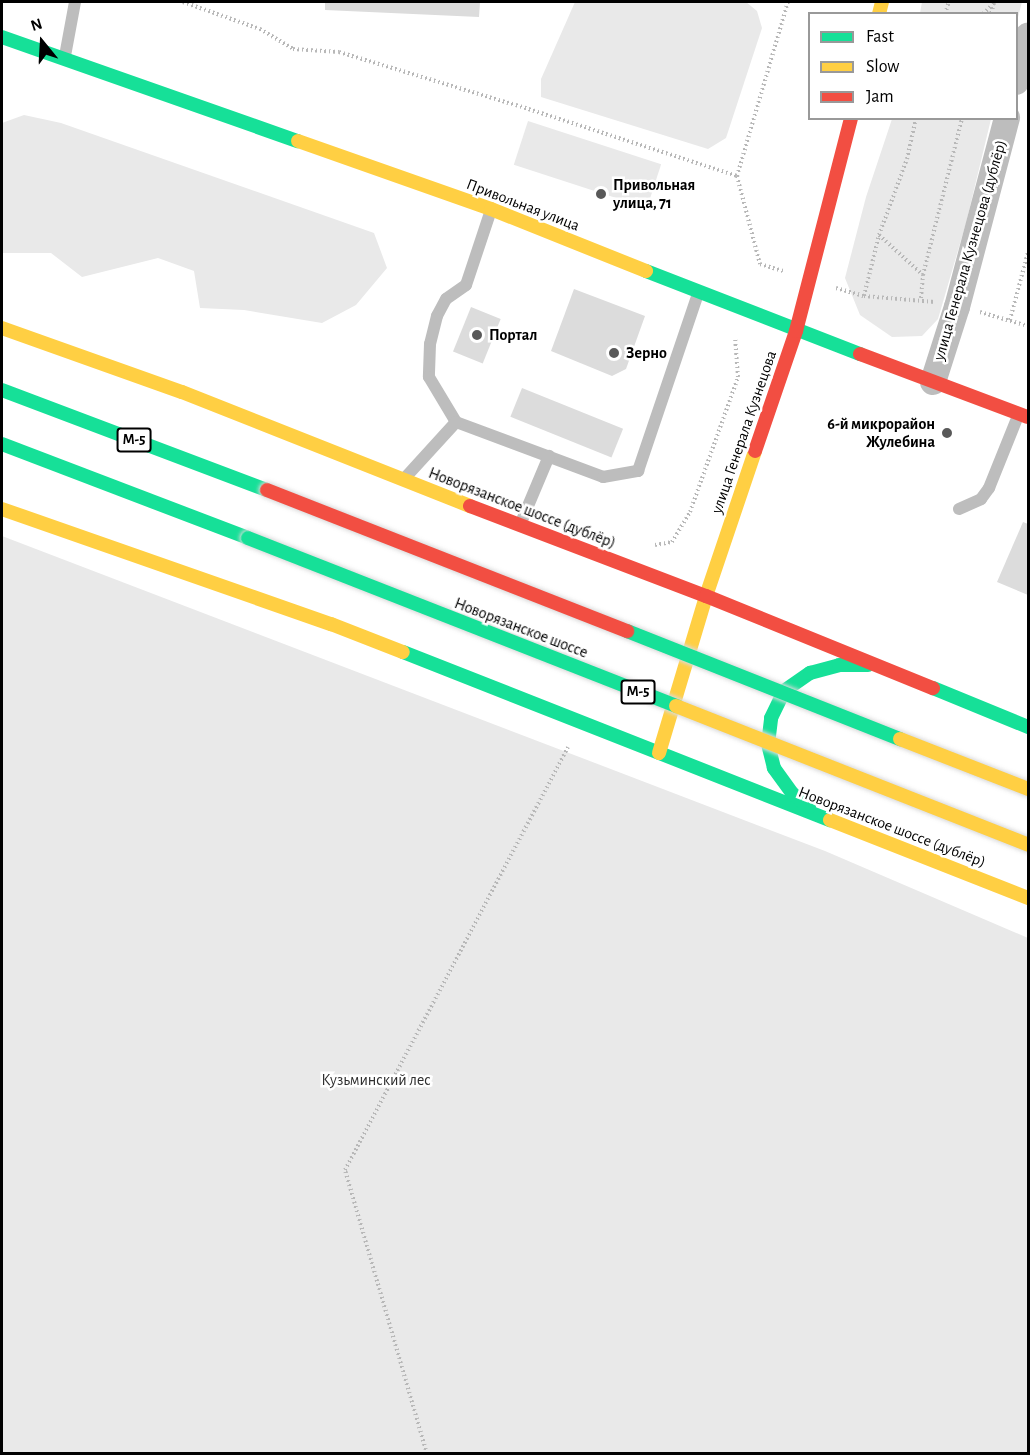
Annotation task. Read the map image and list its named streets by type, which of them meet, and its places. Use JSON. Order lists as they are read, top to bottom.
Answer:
{
  "streets": {
    "main road": [
      "Привольная улица",
      "улица Генерала Кузнецова",
      "М-5",
      "Новорязанское шоссе (дублёр)",
      "Новорязанское шоссе"
    ],
    "street": ["улица Генерала Кузнецова (дублёр)"]
  },
  "crossings": [
    ["Привольная улица", "улица Генерала Кузнецова (дублёр)"],
    ["Привольная улица", "улица Генерала Кузнецова"],
    ["улица Генерала Кузнецова", "Новорязанское шоссе (дублёр)"]
  ],
  "parks": ["Кузьминский лес"],
  "places": [
    "Привольная улица, 71",
    "Портал",
    "Зерно",
    "6-й микрорайон Жулебина"
  ],
  "legend": ["Fast", "Slow", "Jam"],
  "north": "top"
}
